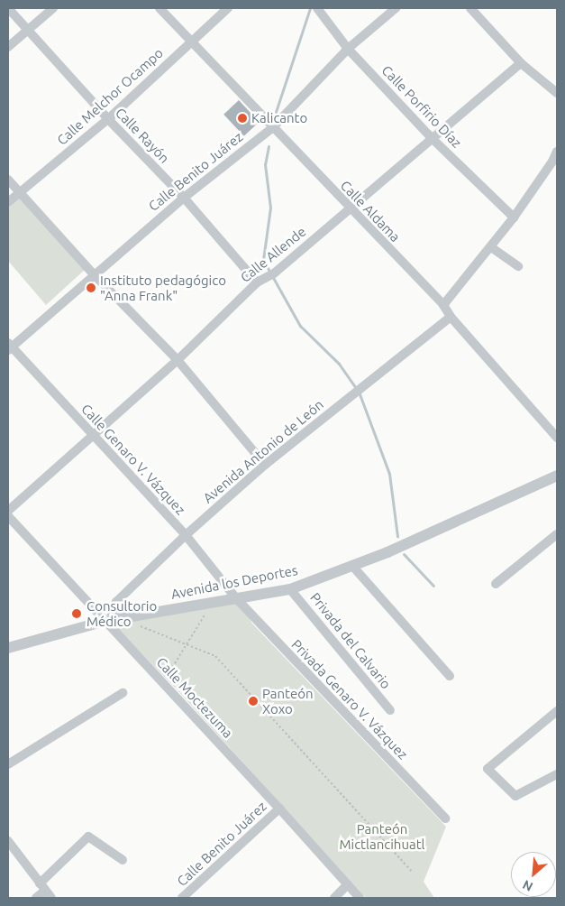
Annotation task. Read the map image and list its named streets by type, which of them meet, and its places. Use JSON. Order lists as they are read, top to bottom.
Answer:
{
  "streets": {
    "street": [
      "Calle Melchor Ocampo",
      "Calle Porfirio Díaz",
      "Calle Rayón",
      "Calle Benito Juárez",
      "Calle Aldama",
      "Calle Allende",
      "Avenida Antonio de León",
      "Calle Genaro V. Vázquez",
      "Avenida los Deportes",
      "Privada del Calvario",
      "Calle Moctezuma",
      "Privada Genaro V. Vázquez"
    ]
  },
  "crossings": [
    ["Calle Melchor Ocampo", "Calle Rayón"],
    ["Calle Melchor Ocampo", "Calle Aldama"],
    ["Calle Porfirio Díaz", "Calle Benito Juárez"],
    ["Calle Porfirio Díaz", "Calle Allende"],
    ["Calle Rayón", "Calle Benito Juárez"],
    ["Calle Rayón", "Calle Allende"],
    ["Calle Benito Juárez", "Calle Aldama"],
    ["Calle Benito Juárez", "Calle Genaro V. Vázquez"],
    ["Calle Benito Juárez", "Calle Moctezuma"],
    ["Calle Aldama", "Calle Allende"],
    ["Calle Aldama", "Avenida Antonio de León"],
    ["Calle Allende", "Calle Genaro V. Vázquez"],
    ["Avenida Antonio de León", "Calle Genaro V. Vázquez"],
    ["Avenida Antonio de León", "Avenida los Deportes"],
    ["Avenida Antonio de León", "Calle Moctezuma"],
    ["Calle Genaro V. Vázquez", "Avenida los Deportes"],
    ["Calle Genaro V. Vázquez", "Privada Genaro V. Vázquez"],
    ["Avenida los Deportes", "Privada del Calvario"],
    ["Avenida los Deportes", "Calle Moctezuma"],
    ["Avenida los Deportes", "Privada Genaro V. Vázquez"]
  ],
  "parks": ["Panteón Mictlancihuatl"],
  "places": [
    "Kalicanto",
    "Instituto pedagógico \"Anna Frank\"",
    "Consultorio Médico",
    "Panteón Xoxo"
  ],
  "north": "bottom left"
}
